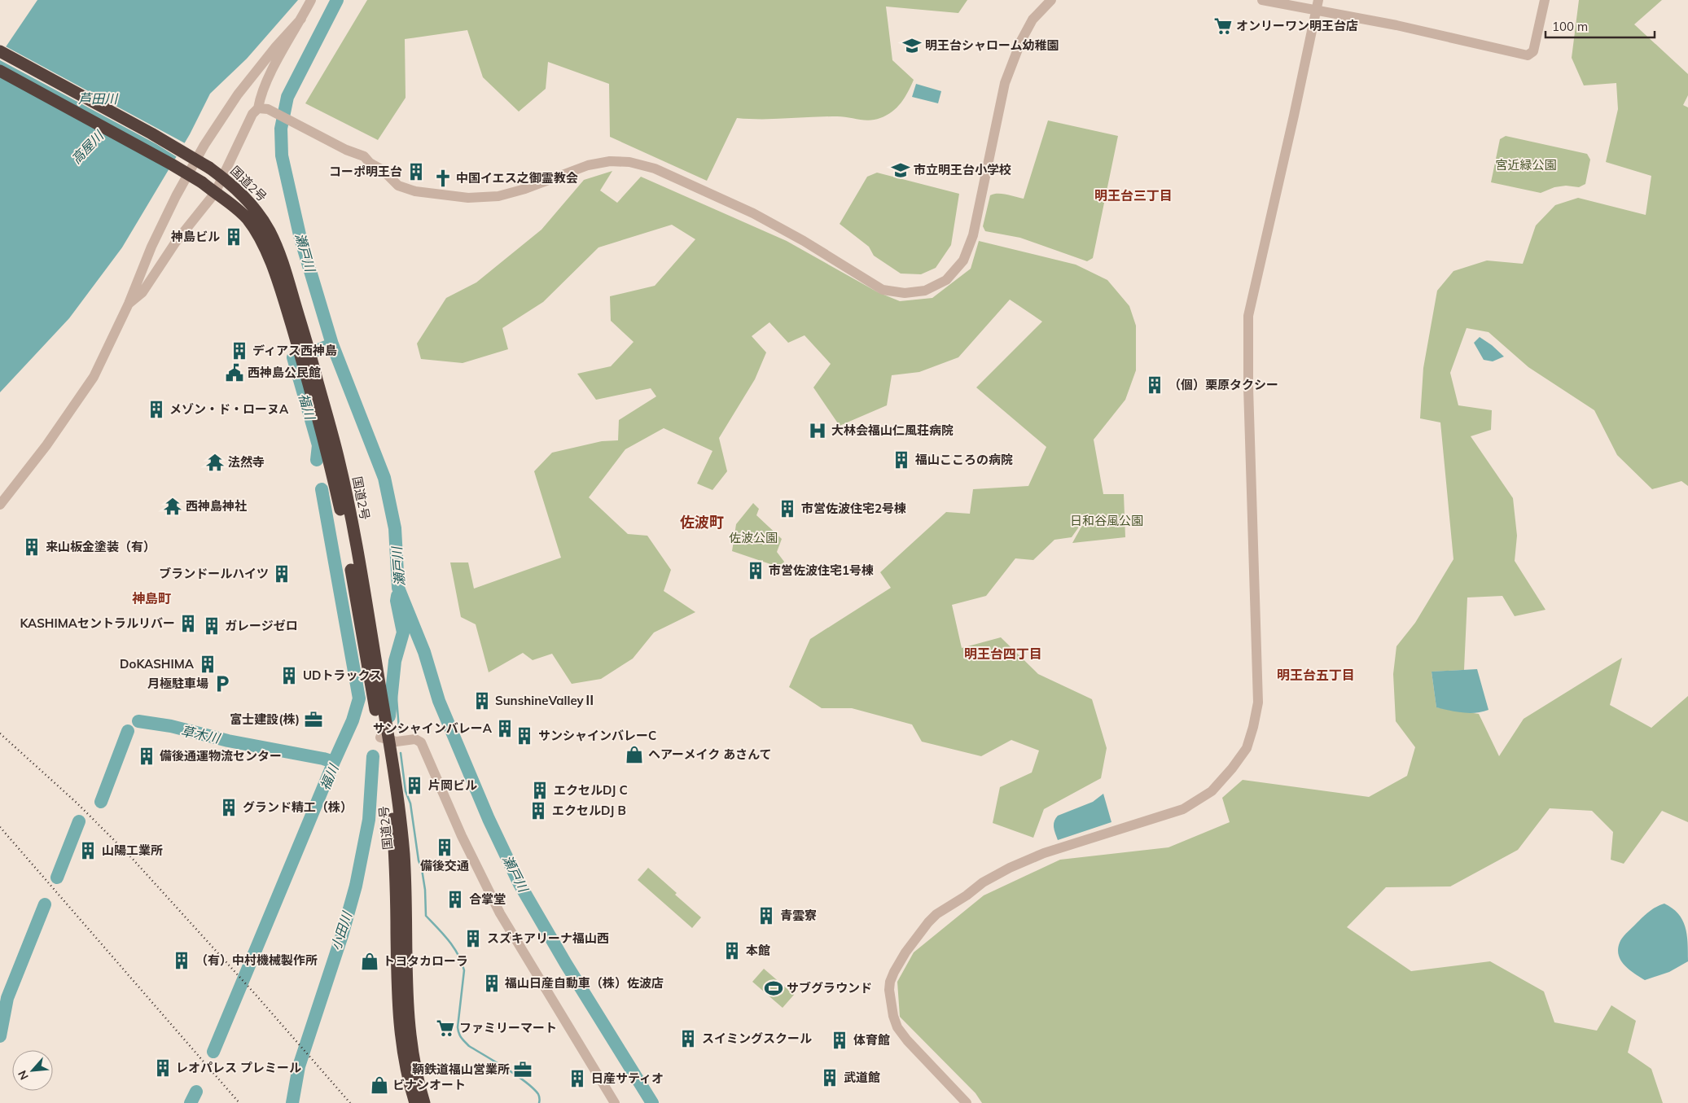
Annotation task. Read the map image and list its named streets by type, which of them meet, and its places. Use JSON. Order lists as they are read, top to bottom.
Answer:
{
  "streets": {
    "highway": ["国道2号"]
  },
  "districts": [
    "明王台三丁目",
    "佐波町",
    "神島町",
    "明王台四丁目",
    "明王台五丁目"
  ],
  "water": [
    "芦田川",
    "高屋川",
    "瀬戸川",
    "福川",
    "草木川",
    "小田川"
  ],
  "parks": ["宮近緑公園", "日和谷風公園", "佐波公園"],
  "places": {
    "supermarket": ["オンリーワン明王台店", "ファミリーマート"],
    "school or university": ["明王台シャローム幼稚園", "市立明王台小学校"],
    "building": [
      "コーポ明王台",
      "神島ビル",
      "ディアス西神島",
      "（個）栗原タクシー",
      "メゾン・ド・ローヌA",
      "福山こころの病院",
      "市営佐波住宅2号棟",
      "来山板金塗装（有）",
      "市営佐波住宅1号棟",
      "ブランドールハイツ",
      "KASHIMAセントラルリバー",
      "ガレージゼロ",
      "DoKASHIMA",
      "UDトラックス",
      "SunshineValleyⅡ",
      "サンシャインバレーA",
      "サンシャインバレーC",
      "備後通運物流センター",
      "片岡ビル",
      "エクセルDJ C",
      "グランド精工（株）",
      "エクセルDJ B",
      "備後交通",
      "山陽工業所",
      "合掌堂",
      "青雲寮",
      "スズキアリーナ福山西",
      "本館",
      "（有）中村機械製作所",
      "福山日産自動車（株）佐波店",
      "スイミングスクール",
      "体育館",
      "レオパレス プレミール",
      "武道館",
      "日産サティオ"
    ],
    "church": ["中国イエス之御霊教会"],
    "public building": ["西神島公民館"],
    "hospital": ["大林会福山仁風荘病院"],
    "temple": ["法然寺", "西神島神社"],
    "parking": ["月極駐車場"],
    "office": ["富士建設(株)", "鞆鉄道福山営業所"],
    "shop": ["ヘアーメイク あさんて", "トヨタカローラ", "ビナンオート"],
    "sports": ["サブグラウンド"]
  },
  "scale_bar": "100 m",
  "north": "bottom left"
}
